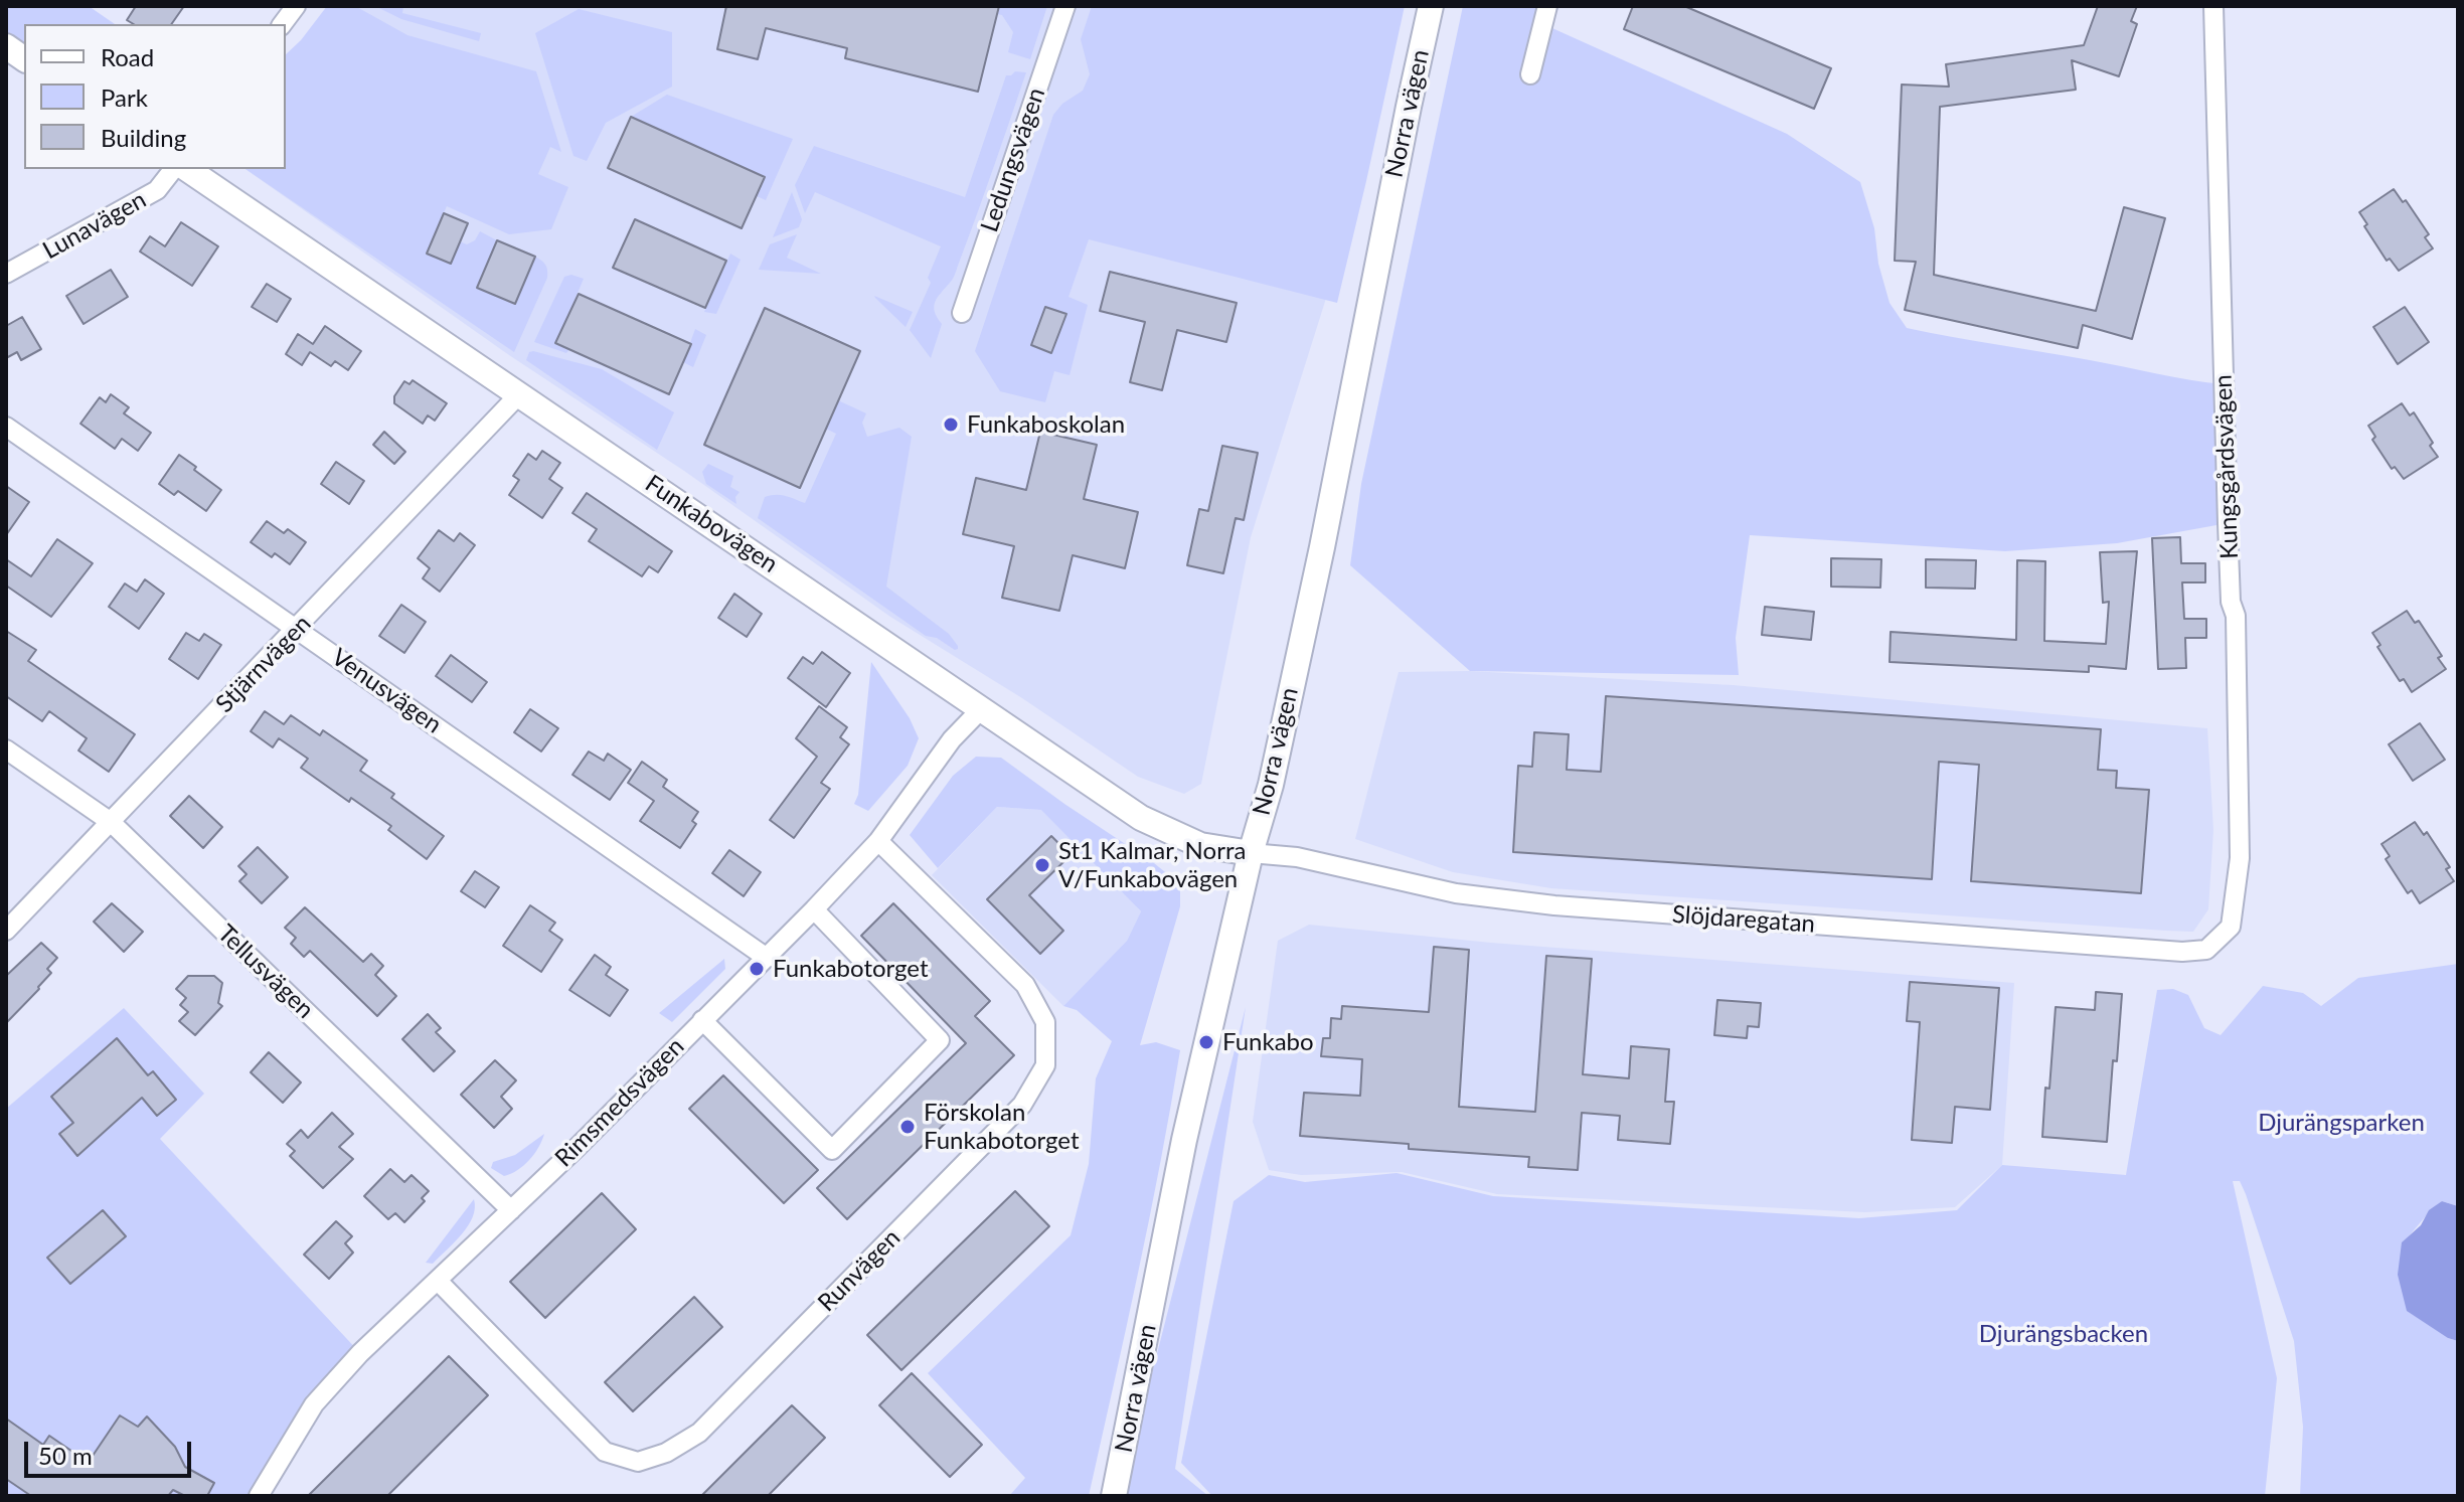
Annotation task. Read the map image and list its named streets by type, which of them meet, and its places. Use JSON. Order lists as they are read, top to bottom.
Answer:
{
  "streets": {
    "main road": ["Norra vägen", "Funkabovägen"],
    "street": [
      "Ledungsvägen",
      "Lunavägen",
      "Kungsgårdsvägen",
      "Stjärnvägen",
      "Venusvägen",
      "Slöjdaregatan",
      "Tellusvägen",
      "Rimsmedsvägen",
      "Runvägen"
    ]
  },
  "crossings": [
    ["Norra vägen", "Funkabovägen"],
    ["Norra vägen", "Slöjdaregatan"],
    ["Kungsgårdsvägen", "Slöjdaregatan"],
    ["Funkabovägen", "Stjärnvägen"],
    ["Funkabovägen", "Slöjdaregatan"],
    ["Funkabovägen", "Rimsmedsvägen"],
    ["Stjärnvägen", "Venusvägen"],
    ["Stjärnvägen", "Tellusvägen"],
    ["Venusvägen", "Rimsmedsvägen"],
    ["Tellusvägen", "Rimsmedsvägen"],
    ["Rimsmedsvägen", "Runvägen"]
  ],
  "parks": ["Djurängsparken", "Djurängsbacken"],
  "places": [
    "Funkaboskolan",
    "St1 Kalmar, Norra V/Funkabovägen",
    "Funkabotorget",
    "Funkabo",
    "Förskolan Funkabotorget"
  ],
  "legend": ["Road", "Park", "Building"],
  "scale_bar": "50 m"
}
